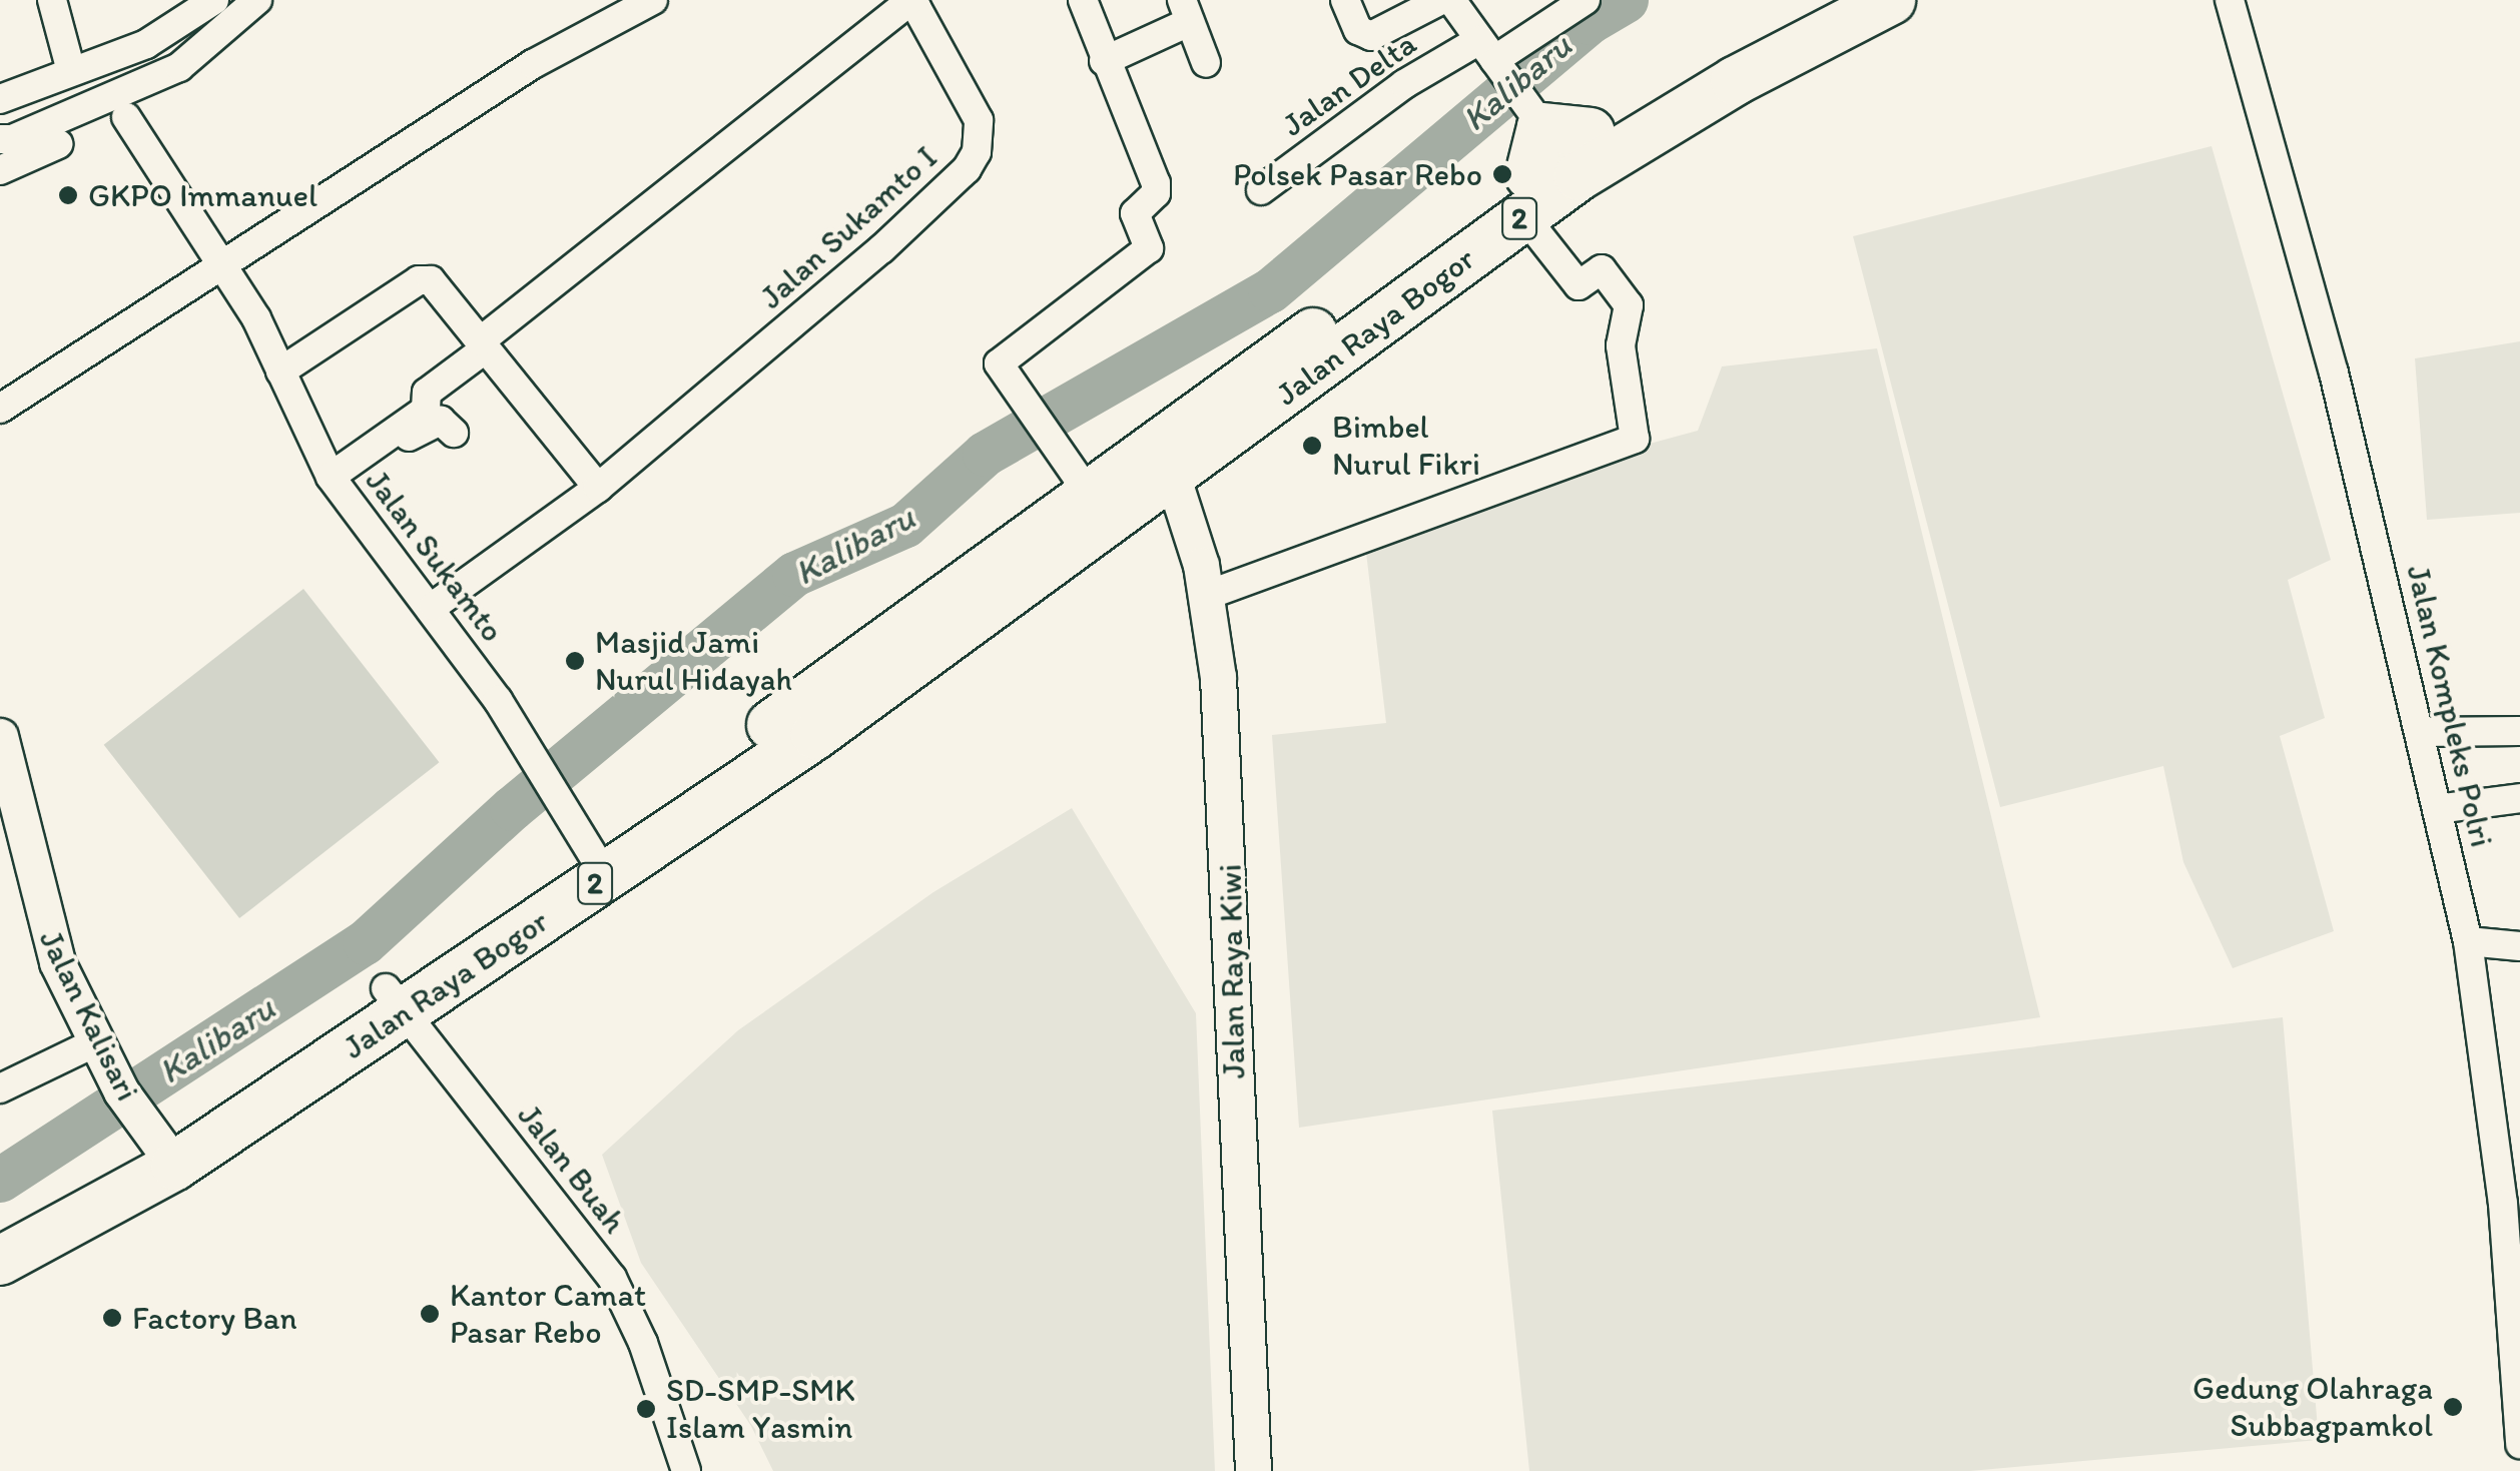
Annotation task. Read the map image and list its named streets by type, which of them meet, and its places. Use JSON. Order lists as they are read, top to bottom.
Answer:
{
  "streets": {
    "highway": ["2", "Jalan Raya Bogor"],
    "street": [
      "Jalan Delta",
      "Jalan Sukamto I",
      "Jalan Sukamto",
      "Jalan Kompleks Polri",
      "Jalan Raya Kiwi",
      "Jalan Kalisari",
      "Jalan Buah"
    ]
  },
  "crossings": [
    ["Jalan Sukamto I", "Jalan Sukamto"],
    ["Jalan Raya Bogor", "Jalan Sukamto"],
    ["Jalan Raya Bogor", "Jalan Raya Kiwi"],
    ["Jalan Raya Bogor", "Jalan Kalisari"],
    ["Jalan Raya Bogor", "Jalan Buah"]
  ],
  "water": ["Kalibaru"],
  "places": [
    "Polsek Pasar Rebo",
    "GKPO Immanuel",
    "Bimbel Nurul Fikri",
    "Masjid Jami Nurul Hidayah",
    "Kantor Camat Pasar Rebo",
    "Factory Ban",
    "Gedung Olahraga Subbagpamkol",
    "SD-SMP-SMK Islam Yasmin"
  ]
}
